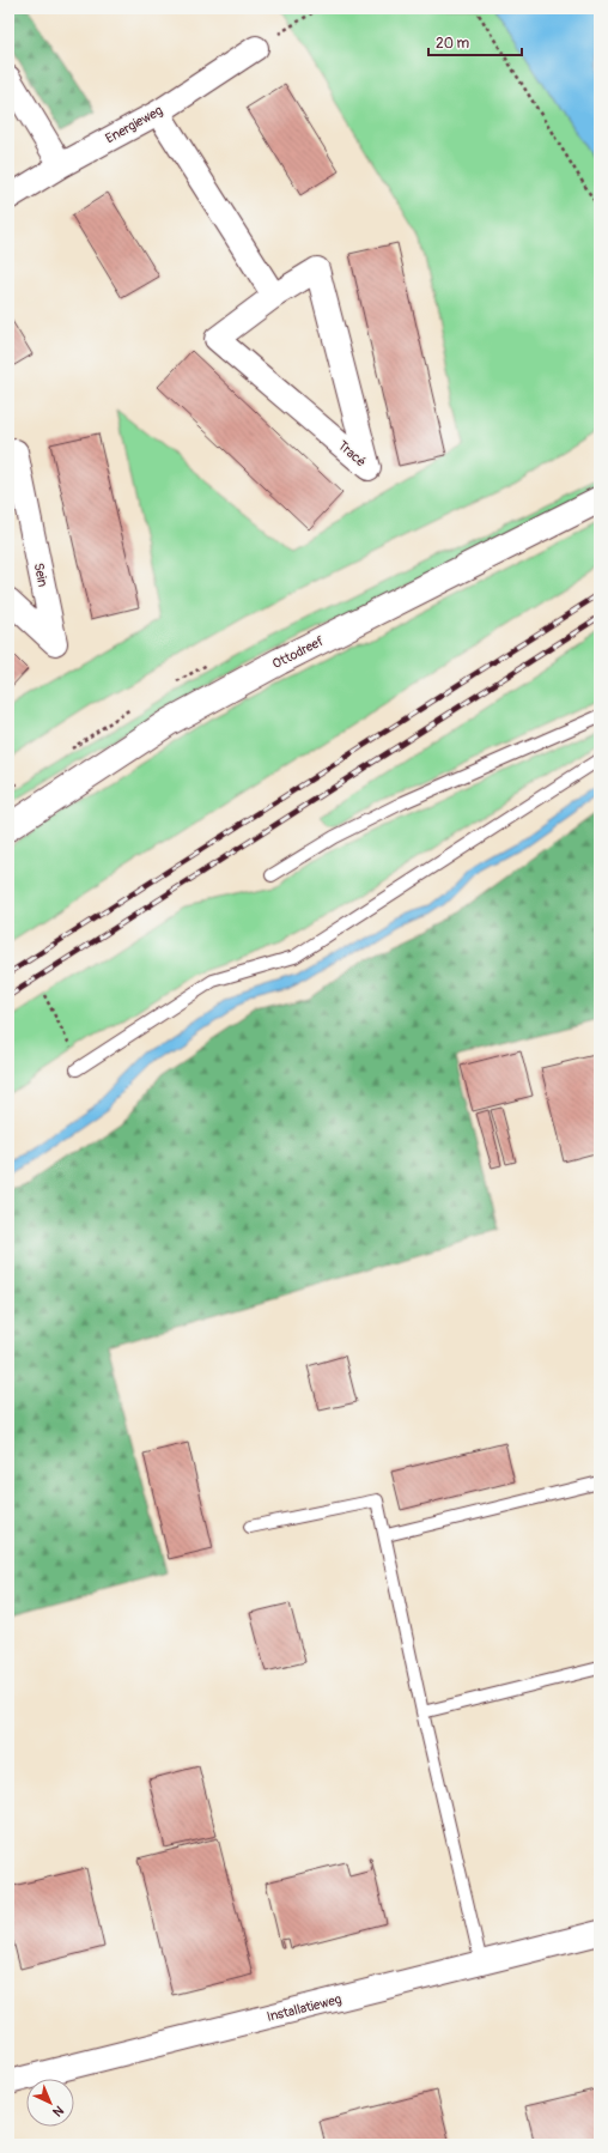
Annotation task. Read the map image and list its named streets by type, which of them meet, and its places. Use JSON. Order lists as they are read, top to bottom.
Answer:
{
  "streets": {
    "street": [
      "Energieweg",
      "Tracé",
      "Sein",
      "Ottodreef",
      "Installatieweg"
    ]
  },
  "scale_bar": "20 m",
  "north": "bottom right"
}
